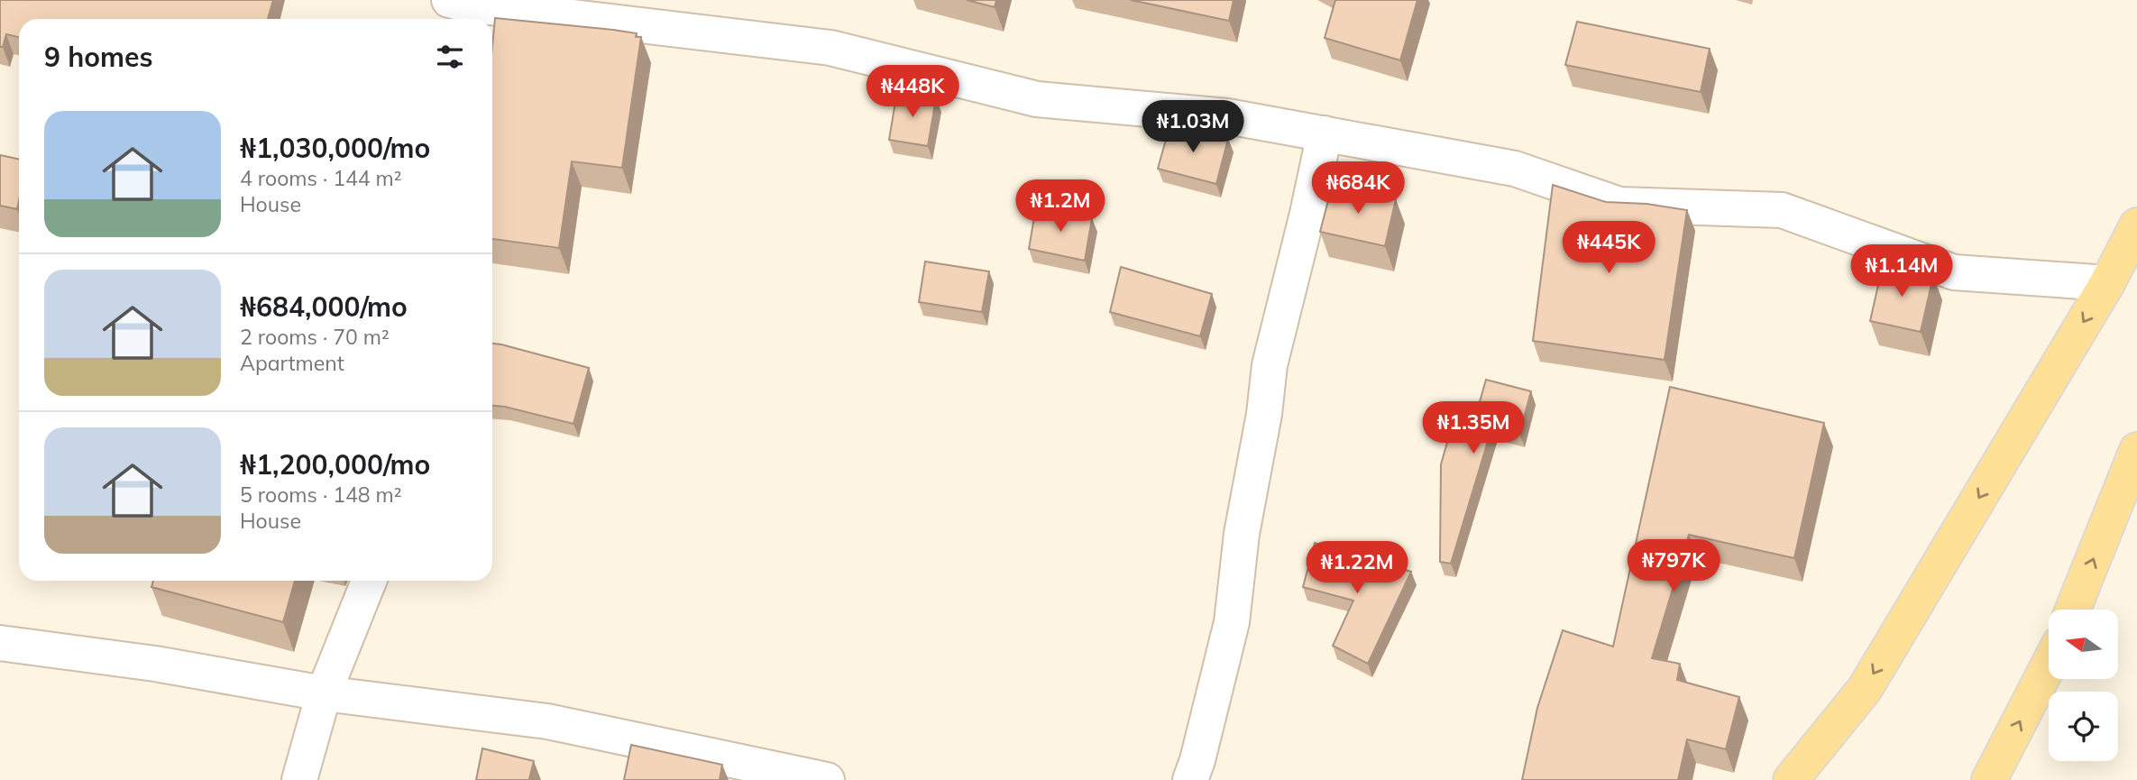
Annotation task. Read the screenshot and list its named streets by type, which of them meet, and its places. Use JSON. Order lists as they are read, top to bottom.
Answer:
{
  "north": "left",
  "page": {
    "heading": "9 homes",
    "price": [
      "₦448K",
      "₦1.03M",
      "₦684K",
      "₦1.2M",
      "₦445K",
      "₦1.14M",
      "₦1.35M",
      "₦797K",
      "₦1.22M"
    ],
    "list": [
      {
        "name": "₦1,030,000/mo",
        "note": "4 rooms · 144 m² · House"
      },
      {
        "name": "₦684,000/mo",
        "note": "2 rooms · 70 m² · Apartment"
      },
      {
        "name": "₦1,200,000/mo",
        "note": "5 rooms · 148 m² · House"
      }
    ]
  }
}
